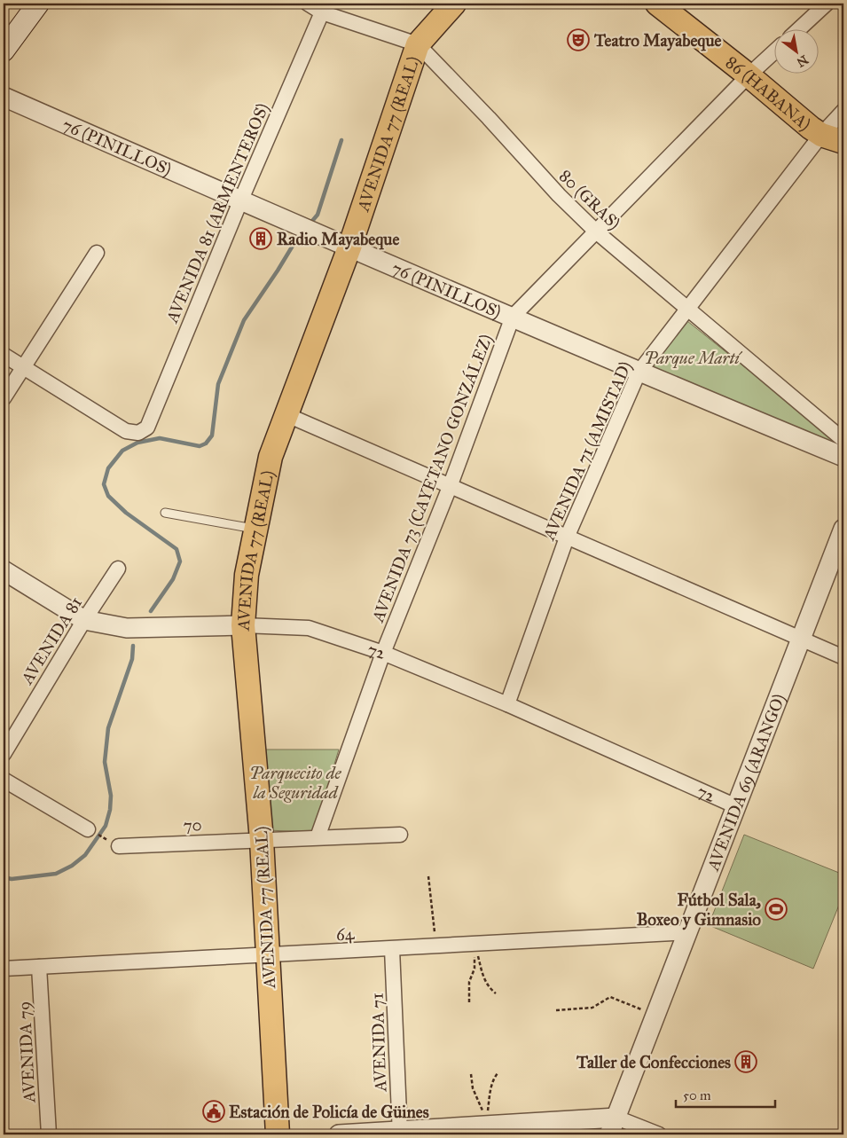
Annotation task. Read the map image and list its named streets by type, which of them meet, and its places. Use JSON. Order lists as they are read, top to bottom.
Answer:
{
  "streets": {
    "main road": ["86 (HABANA)", "AVENIDA 77 (REAL)"],
    "street": [
      "76 (PINILLOS)",
      "80 (GRAS)",
      "AVENIDA 81 (ARMENTEROS)",
      "AVENIDA 71 (AMISTAD)",
      "AVENIDA 73 (CAYETANO GONZÁLEZ)",
      "AVENIDA 81",
      "72",
      "AVENIDA 69 (ARANGO)",
      "70",
      "64",
      "AVENIDA 71",
      "AVENIDA 79"
    ]
  },
  "crossings": [
    ["86 (HABANA)", "AVENIDA 71 (AMISTAD)"],
    ["86 (HABANA)", "AVENIDA 73 (CAYETANO GONZÁLEZ)"],
    ["AVENIDA 77 (REAL)", "76 (PINILLOS)"],
    ["AVENIDA 77 (REAL)", "80 (GRAS)"],
    ["AVENIDA 77 (REAL)", "72"],
    ["AVENIDA 77 (REAL)", "70"],
    ["AVENIDA 77 (REAL)", "64"],
    ["76 (PINILLOS)", "AVENIDA 81 (ARMENTEROS)"],
    ["76 (PINILLOS)", "AVENIDA 71 (AMISTAD)"],
    ["76 (PINILLOS)", "AVENIDA 73 (CAYETANO GONZÁLEZ)"],
    ["80 (GRAS)", "AVENIDA 81 (ARMENTEROS)"],
    ["80 (GRAS)", "AVENIDA 71 (AMISTAD)"],
    ["80 (GRAS)", "AVENIDA 73 (CAYETANO GONZÁLEZ)"],
    ["AVENIDA 71 (AMISTAD)", "72"],
    ["AVENIDA 73 (CAYETANO GONZÁLEZ)", "72"],
    ["AVENIDA 73 (CAYETANO GONZÁLEZ)", "70"],
    ["AVENIDA 81", "72"],
    ["72", "AVENIDA 69 (ARANGO)"],
    ["AVENIDA 69 (ARANGO)", "64"],
    ["64", "AVENIDA 71"],
    ["64", "AVENIDA 79"]
  ],
  "parks": ["Parque Martí", "Parquecito de la Seguridad"],
  "places": {
    "theatre": ["Teatro Mayabeque"],
    "building": ["Radio Mayabeque", "Taller de Confecciones"],
    "sports": ["Fútbol Sala, Boxeo y Gimnasio"],
    "public building": ["Estación de Policía de Güines"]
  },
  "scale_bar": "50 m",
  "north": "bottom right"
}
